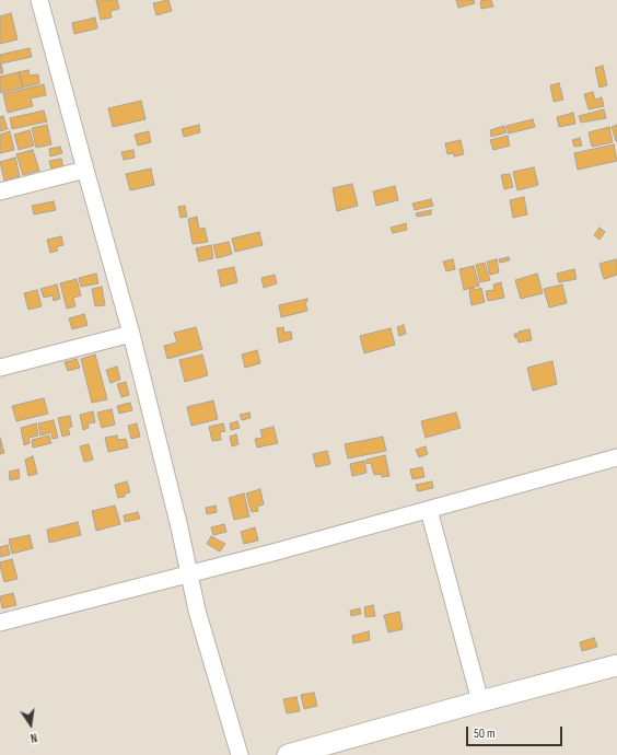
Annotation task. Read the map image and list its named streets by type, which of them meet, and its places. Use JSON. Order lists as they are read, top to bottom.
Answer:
{
  "scale_bar": "50 m",
  "north": "bottom"
}
